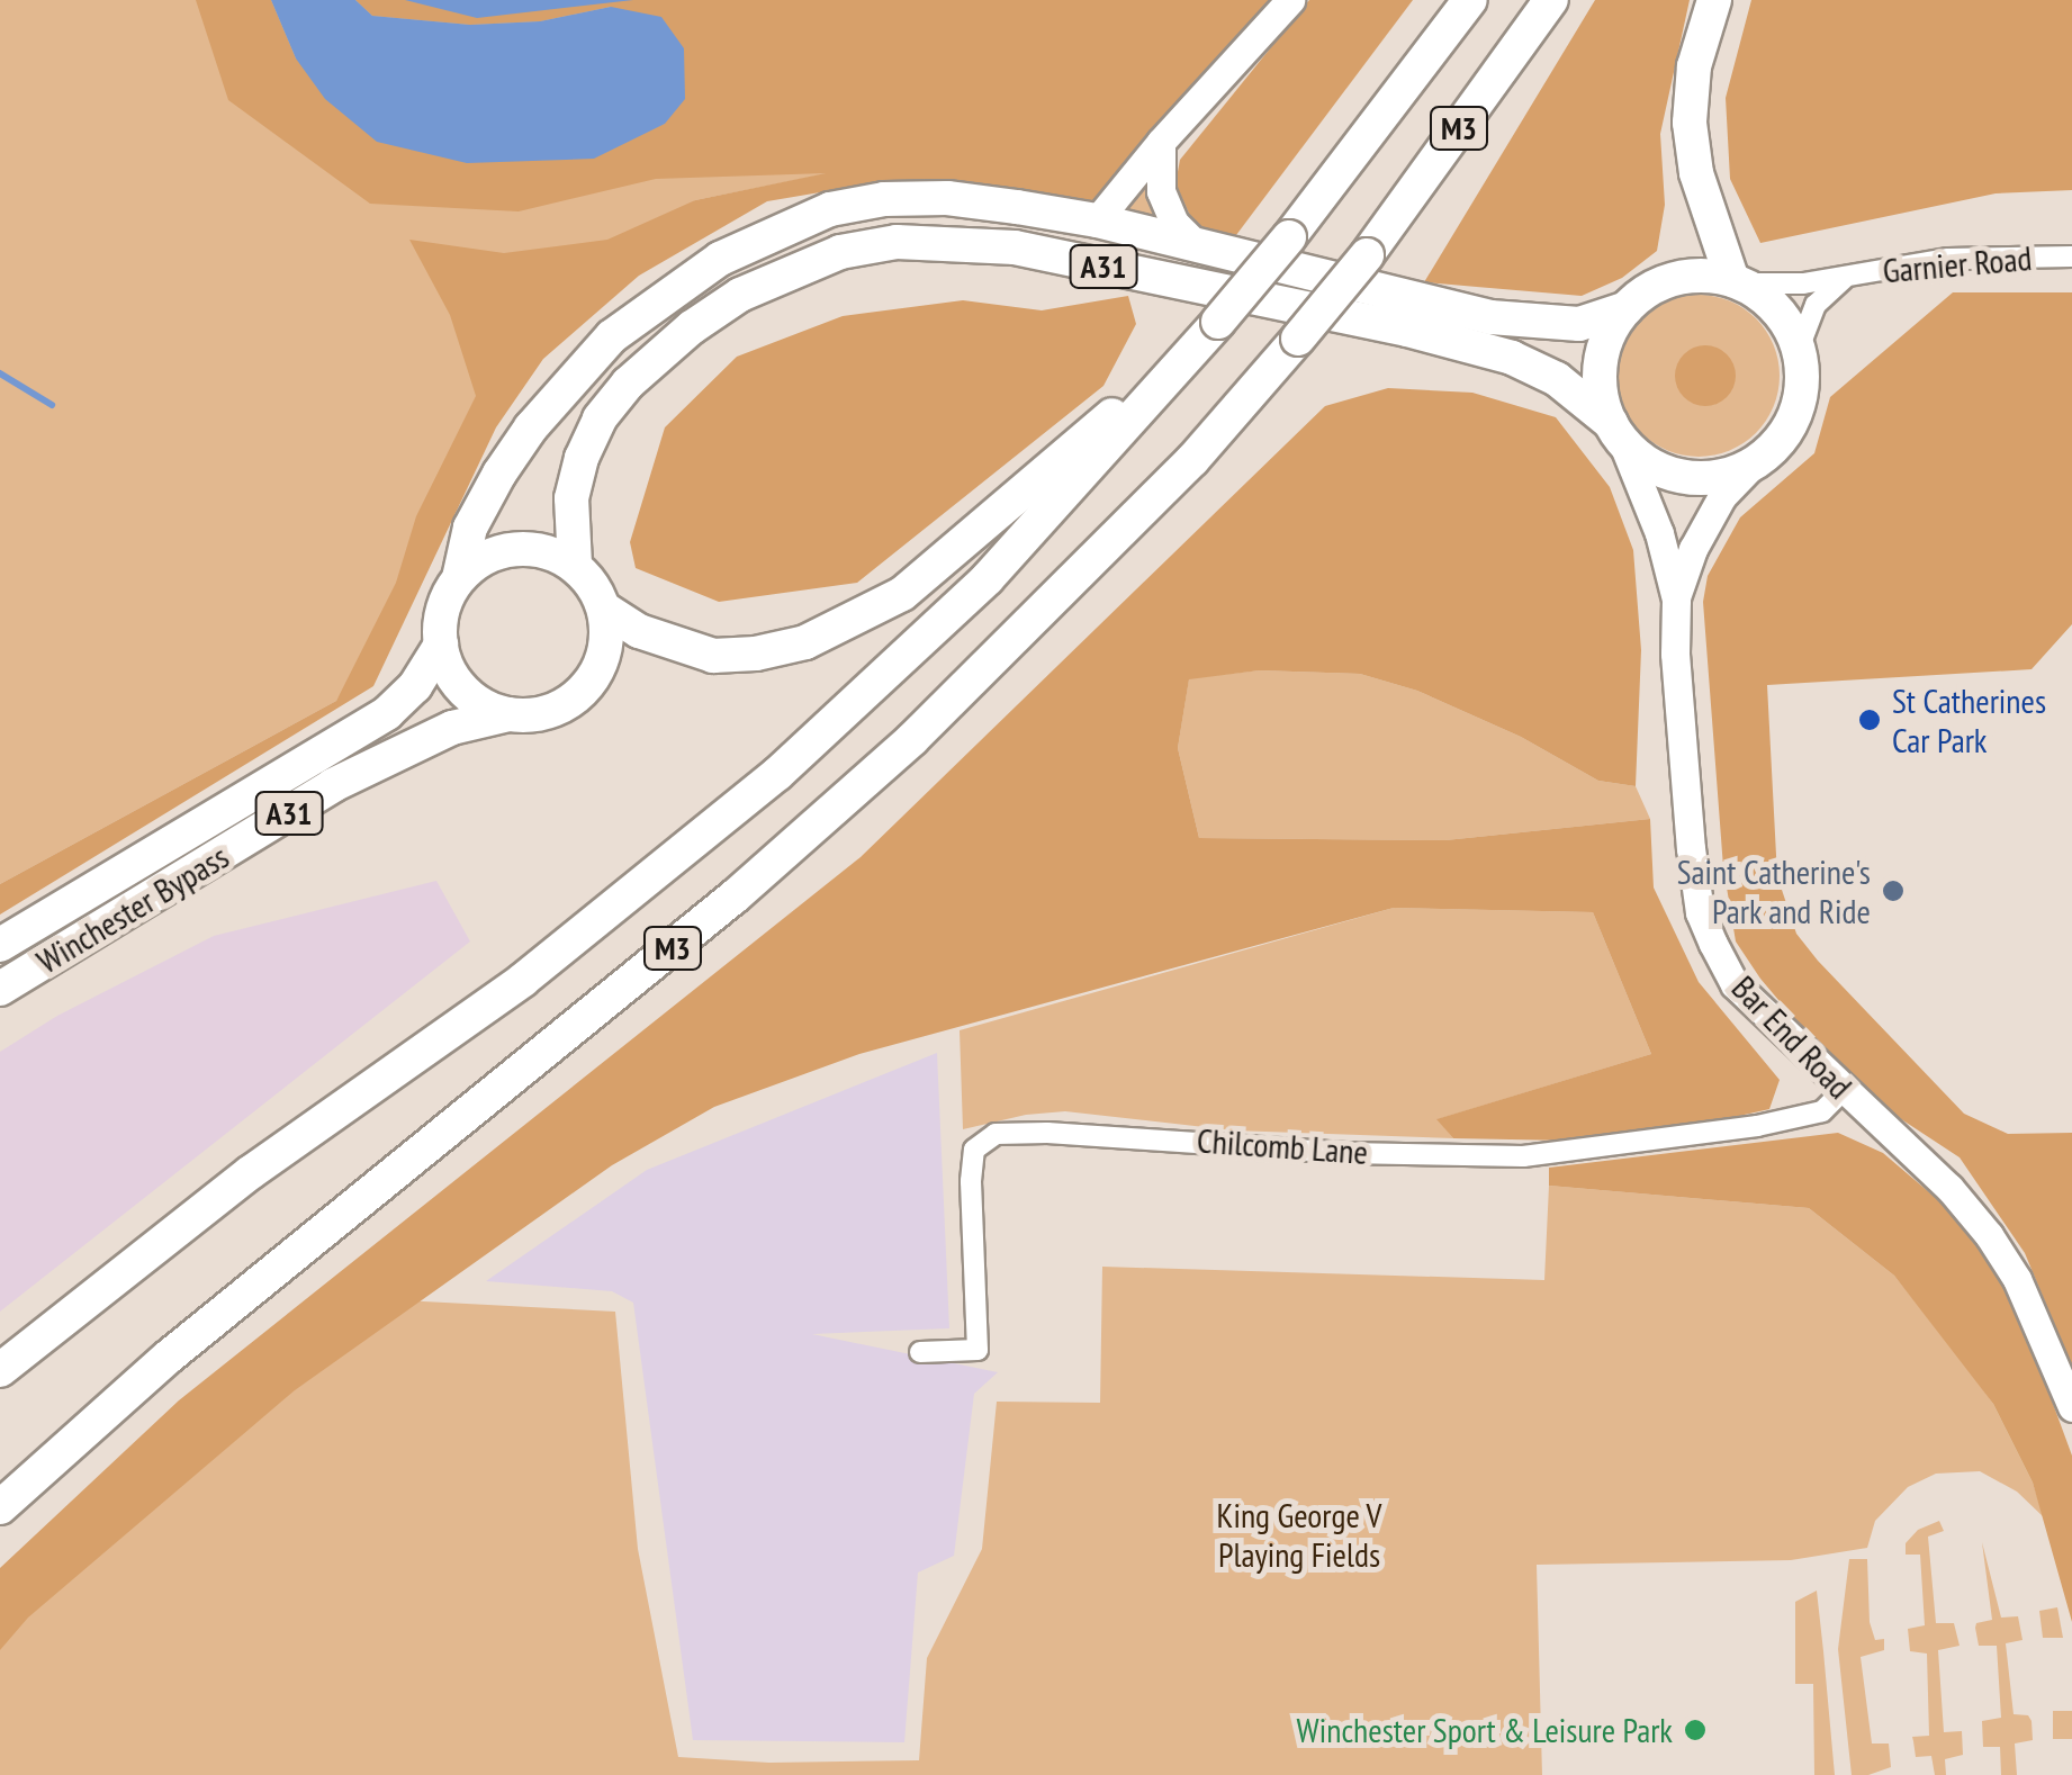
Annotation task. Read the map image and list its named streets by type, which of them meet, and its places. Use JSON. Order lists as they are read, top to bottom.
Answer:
{
  "streets": {
    "highway": ["M3", "A31", "Winchester Bypass"],
    "main road": ["Bar End Road"],
    "street": ["Garnier Road", "Chilcomb Lane"]
  },
  "crossings": [
    ["M3", "A31"],
    ["M3", "Winchester Bypass"],
    ["Garnier Road", "A31"],
    ["Garnier Road", "Bar End Road"],
    ["A31", "Winchester Bypass"],
    ["A31", "Bar End Road"],
    ["Bar End Road", "Chilcomb Lane"]
  ],
  "parks": ["King George V Playing Fields"],
  "places": ["St Catherines Car Park", "Saint Catherine's Park and Ride", "Winchester Sport & Leisure Park"]
}
